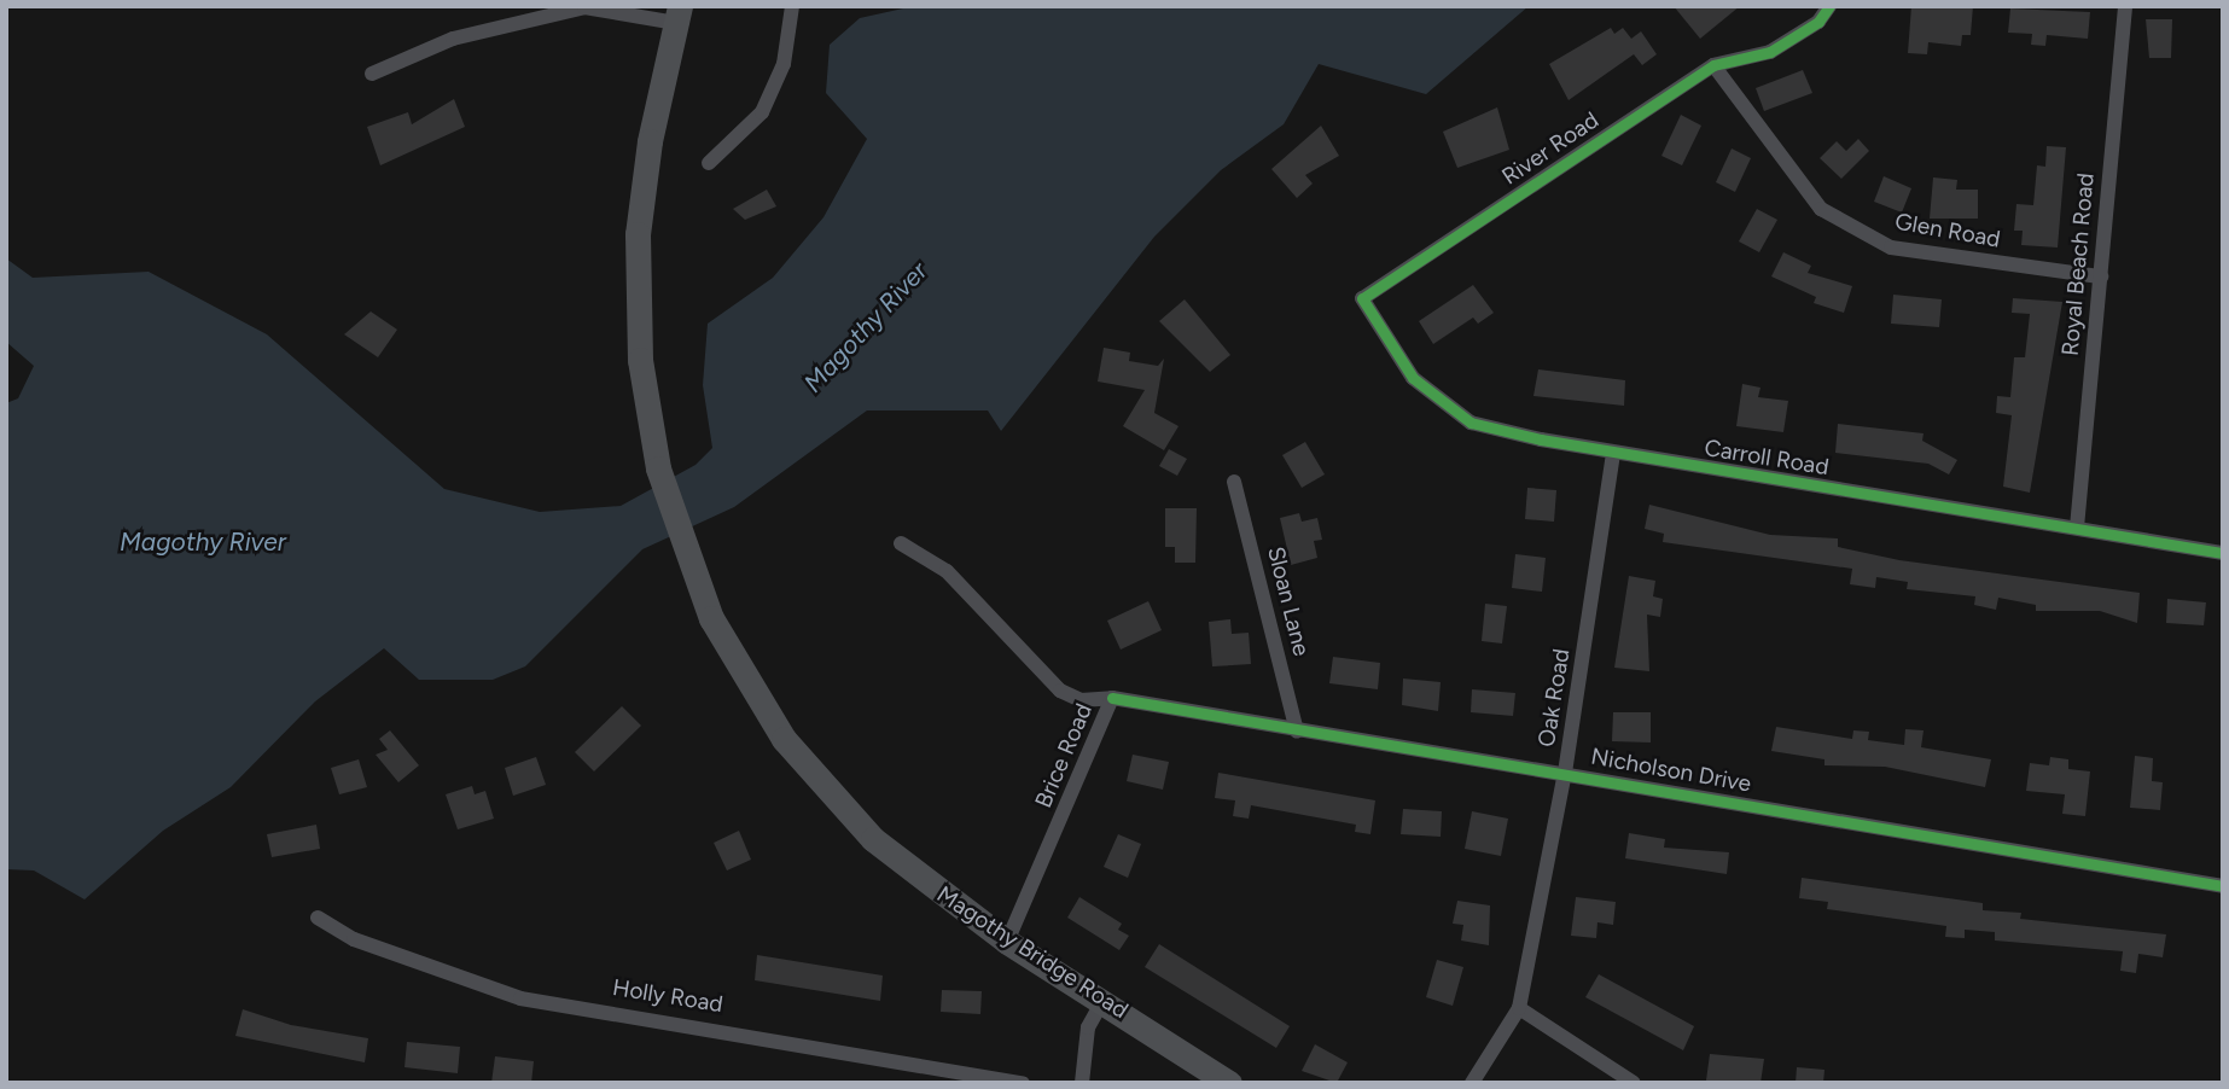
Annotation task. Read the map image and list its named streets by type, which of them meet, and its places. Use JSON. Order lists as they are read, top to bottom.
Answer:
{
  "streets": {
    "main road": ["Magothy Bridge Road"],
    "street": [
      "River Road",
      "Glen Road",
      "Royal Beach Road",
      "Carroll Road",
      "Sloan Lane",
      "Oak Road",
      "Brice Road",
      "Nicholson Drive",
      "Holly Road"
    ]
  },
  "crossings": [
    ["River Road", "Glen Road"],
    ["River Road", "Carroll Road"],
    ["Glen Road", "Royal Beach Road"],
    ["Royal Beach Road", "Carroll Road"],
    ["Carroll Road", "Oak Road"],
    ["Sloan Lane", "Nicholson Drive"],
    ["Oak Road", "Nicholson Drive"],
    ["Brice Road", "Nicholson Drive"],
    ["Brice Road", "Magothy Bridge Road"]
  ],
  "water": ["Magothy River"]
}
